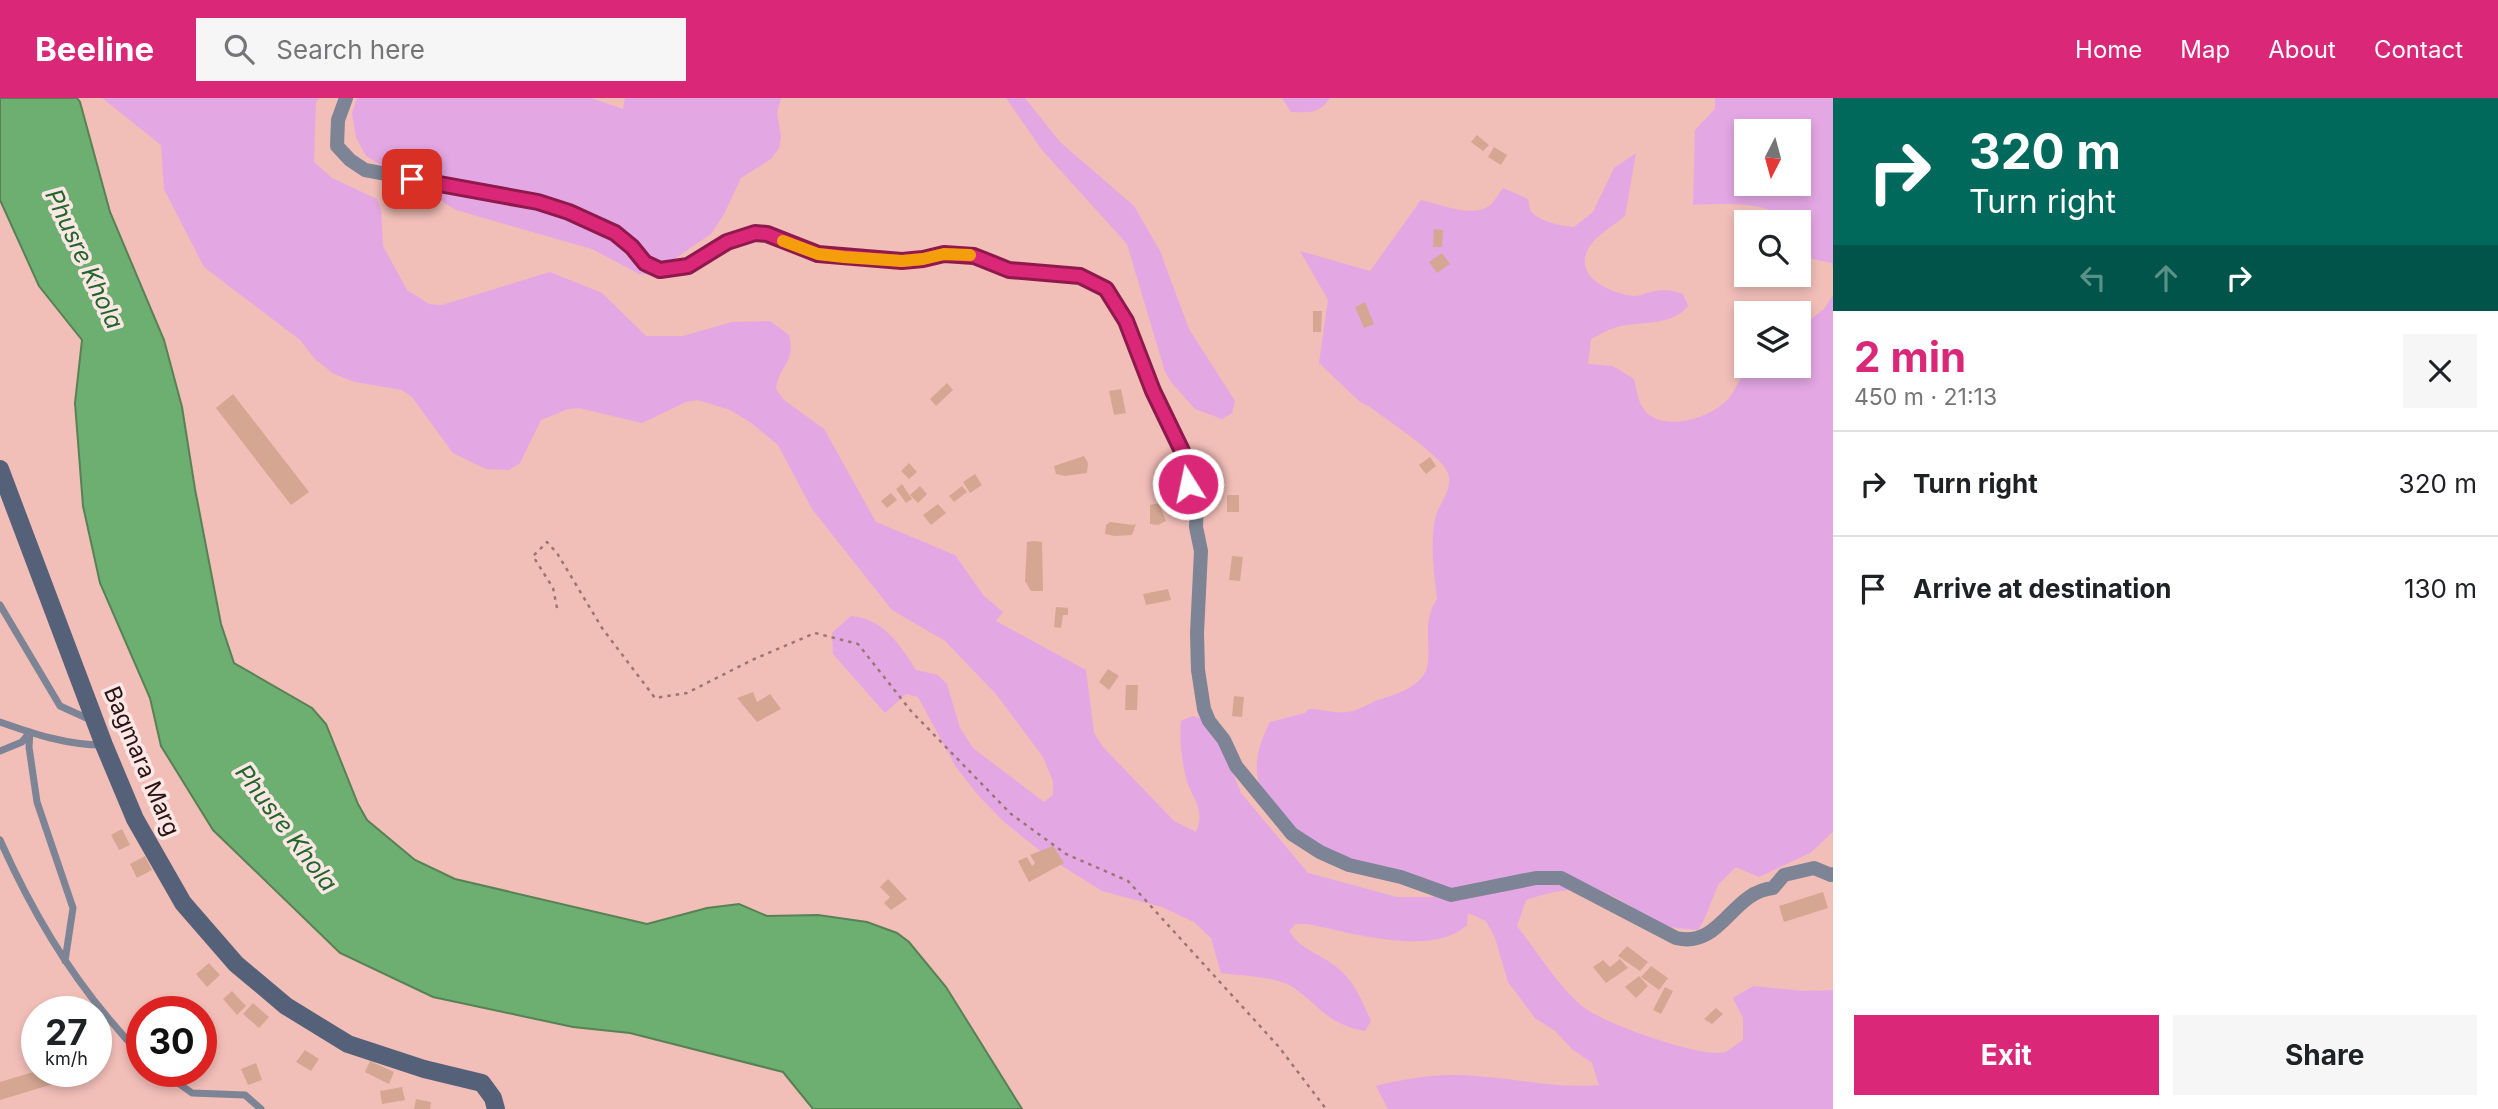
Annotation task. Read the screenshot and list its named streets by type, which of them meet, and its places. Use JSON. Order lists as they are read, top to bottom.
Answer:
{
  "streets": {
    "main road": ["Bagmara Marg"]
  },
  "water": ["Phusre Khola"],
  "north": "bottom",
  "page": {
    "header": "Beeline",
    "search": "Search here",
    "nav": [
      "Home",
      "Map",
      "About",
      "Contact"
    ],
    "turn": ["320 m", "Turn right"],
    "heading": ["2 min", "450 m · 21:13"],
    "list": [
      {
        "name": "Turn right",
        "value": "320 m"
      },
      {
        "name": "Arrive at destination",
        "value": "130 m"
      }
    ],
    "speed": "27 km/h",
    "limit": "30",
    "buttons": ["Exit", "Share"]
  }
}
